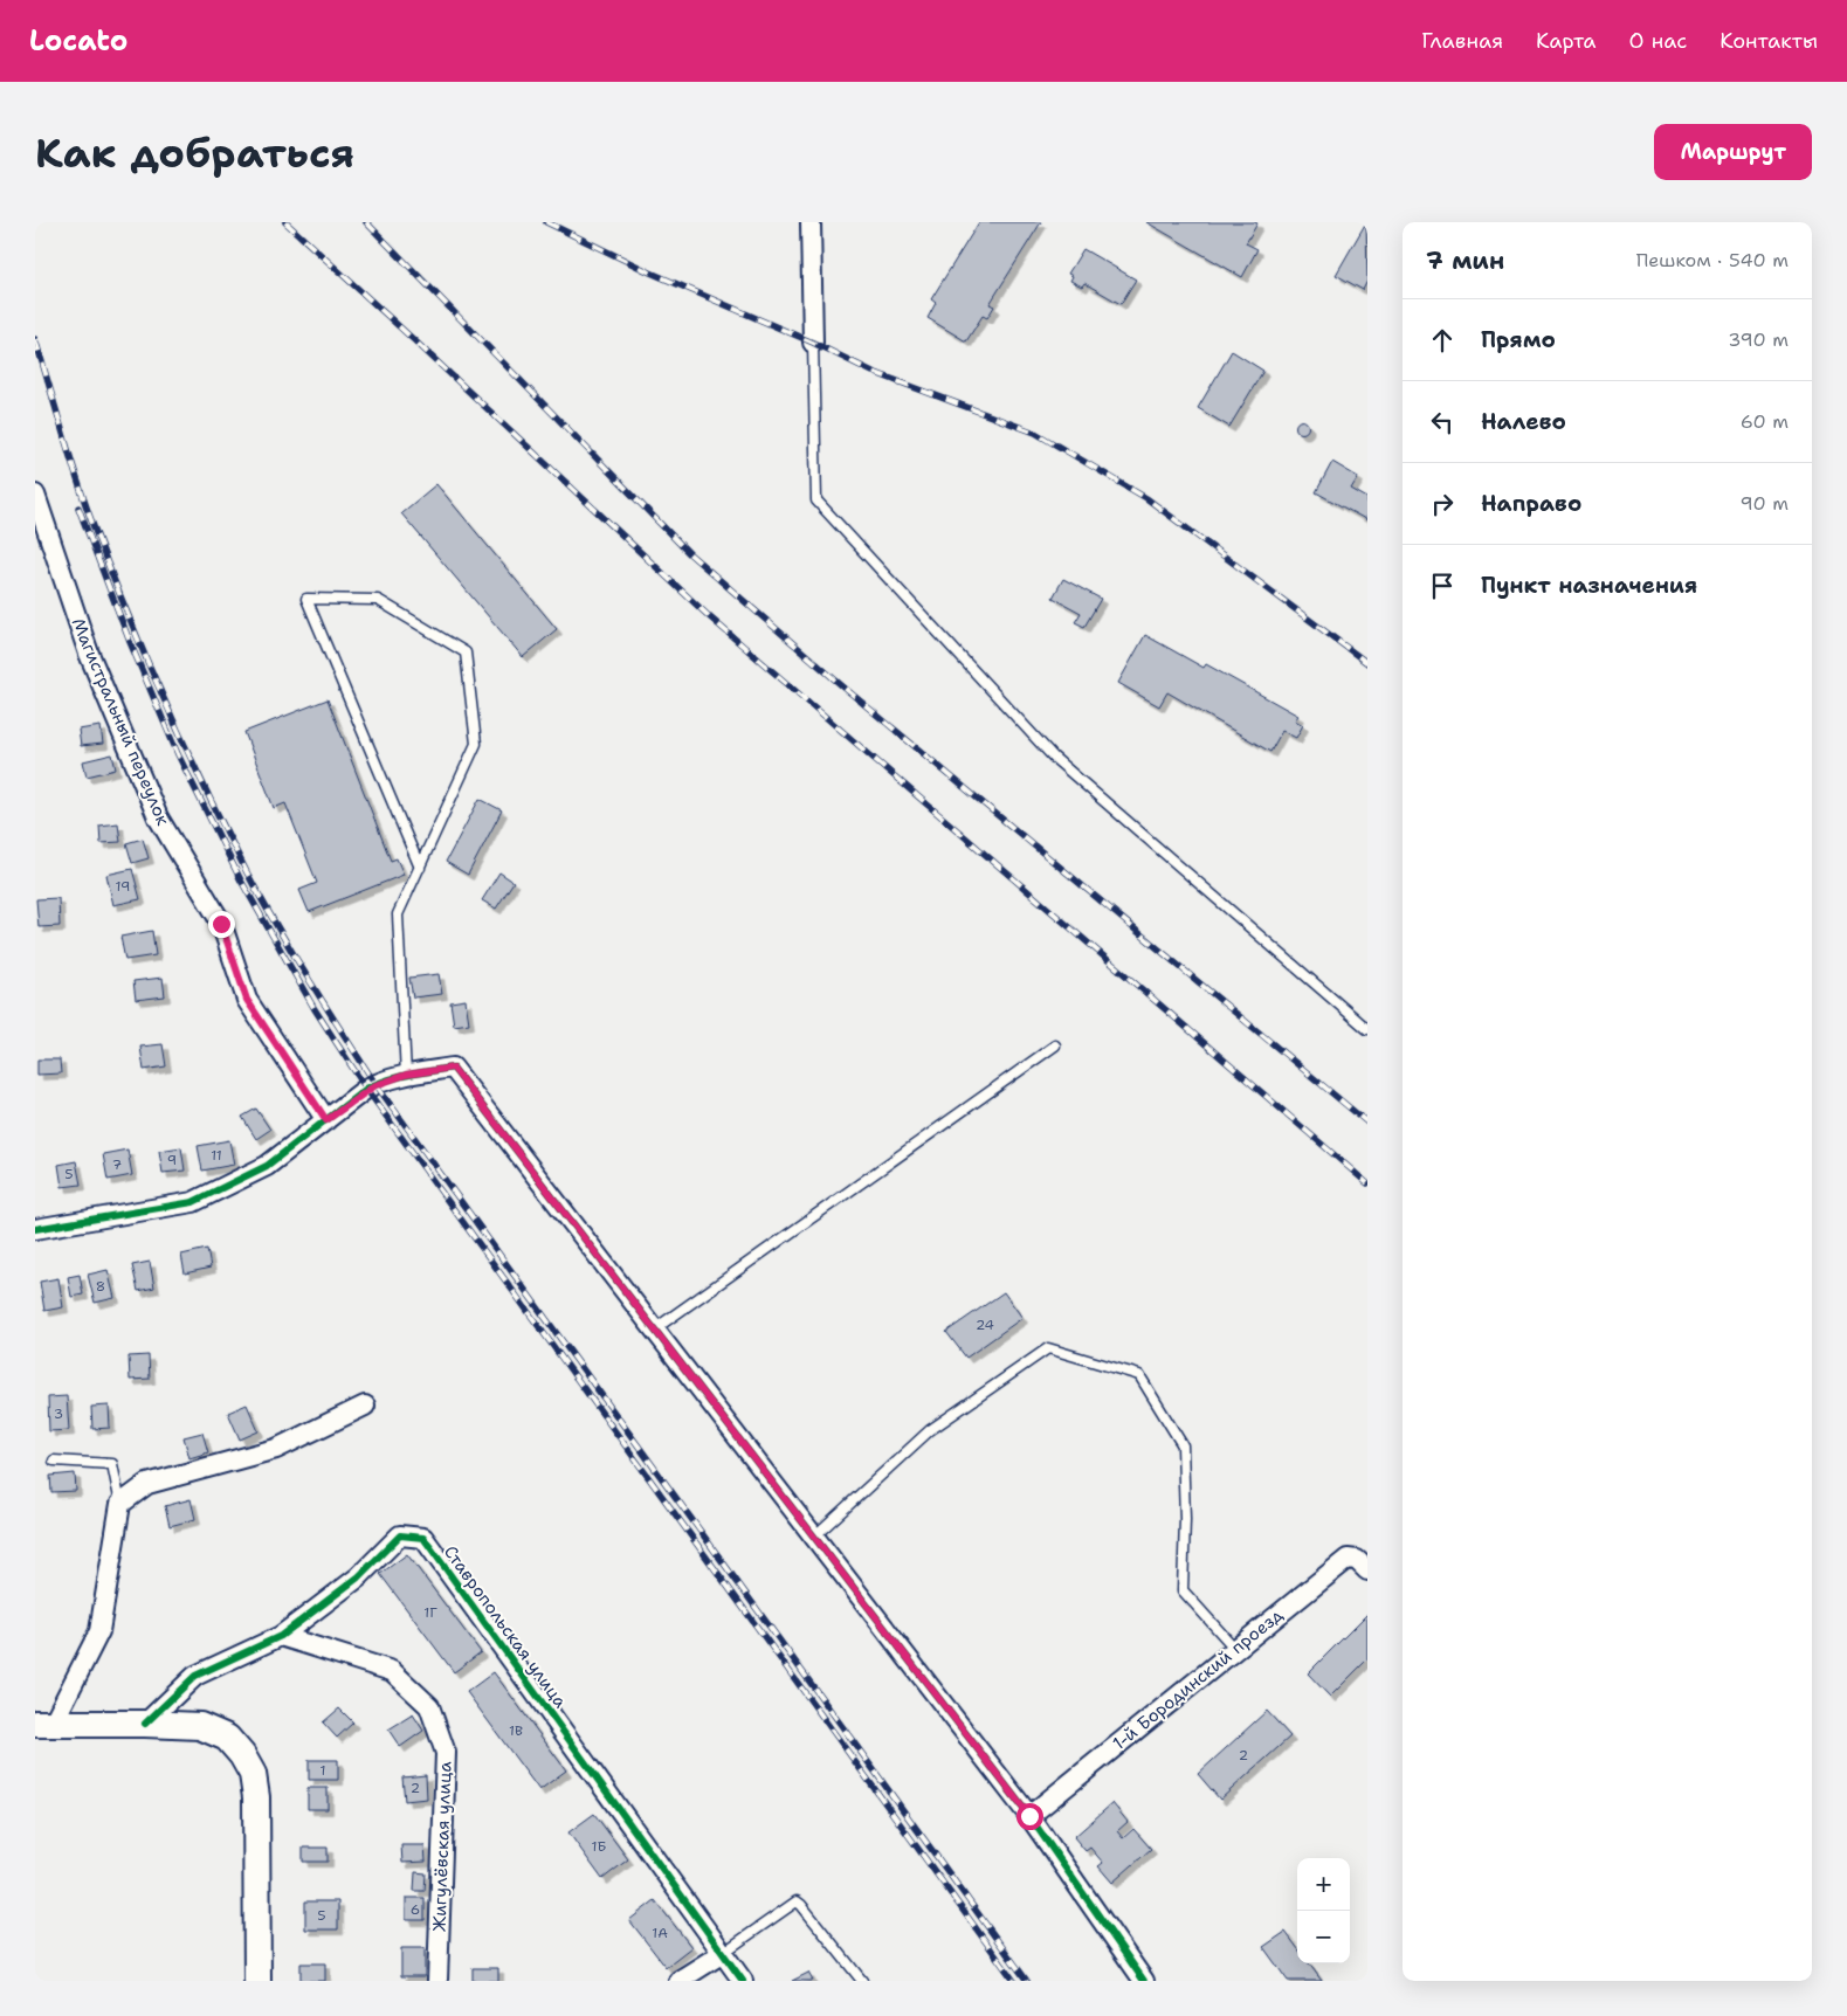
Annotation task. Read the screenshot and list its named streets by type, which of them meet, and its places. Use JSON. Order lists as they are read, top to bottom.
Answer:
{
  "streets": {
    "street": [
      "Магистральный переулок",
      "Ставропольская улица",
      "1-й Бородинский проезд",
      "Жигулёвская улица"
    ]
  },
  "crossings": [
    ["Ставропольская улица", "Жигулёвская улица"]
  ],
  "house_numbers": [
    "19",
    "11",
    "9",
    "7",
    "5",
    "8",
    "24",
    "3",
    "1Г",
    "1В",
    "2",
    "1",
    "2",
    "1Б",
    "6",
    "5",
    "1А"
  ],
  "page": {
    "header": "Locato",
    "nav": [
      "Главная",
      "Карта",
      "О нас",
      "Контакты"
    ],
    "buttons": "Маршрут",
    "title": "Как добраться",
    "heading": ["7 мин", "Пешком · 540 m"],
    "list": [
      ["Прямо", "390 m"],
      ["Налево", "60 m"],
      ["Направо", "90 m"],
      "Пункт назначения"
    ],
    "map_buttons": ["+", "−"]
  }
}
